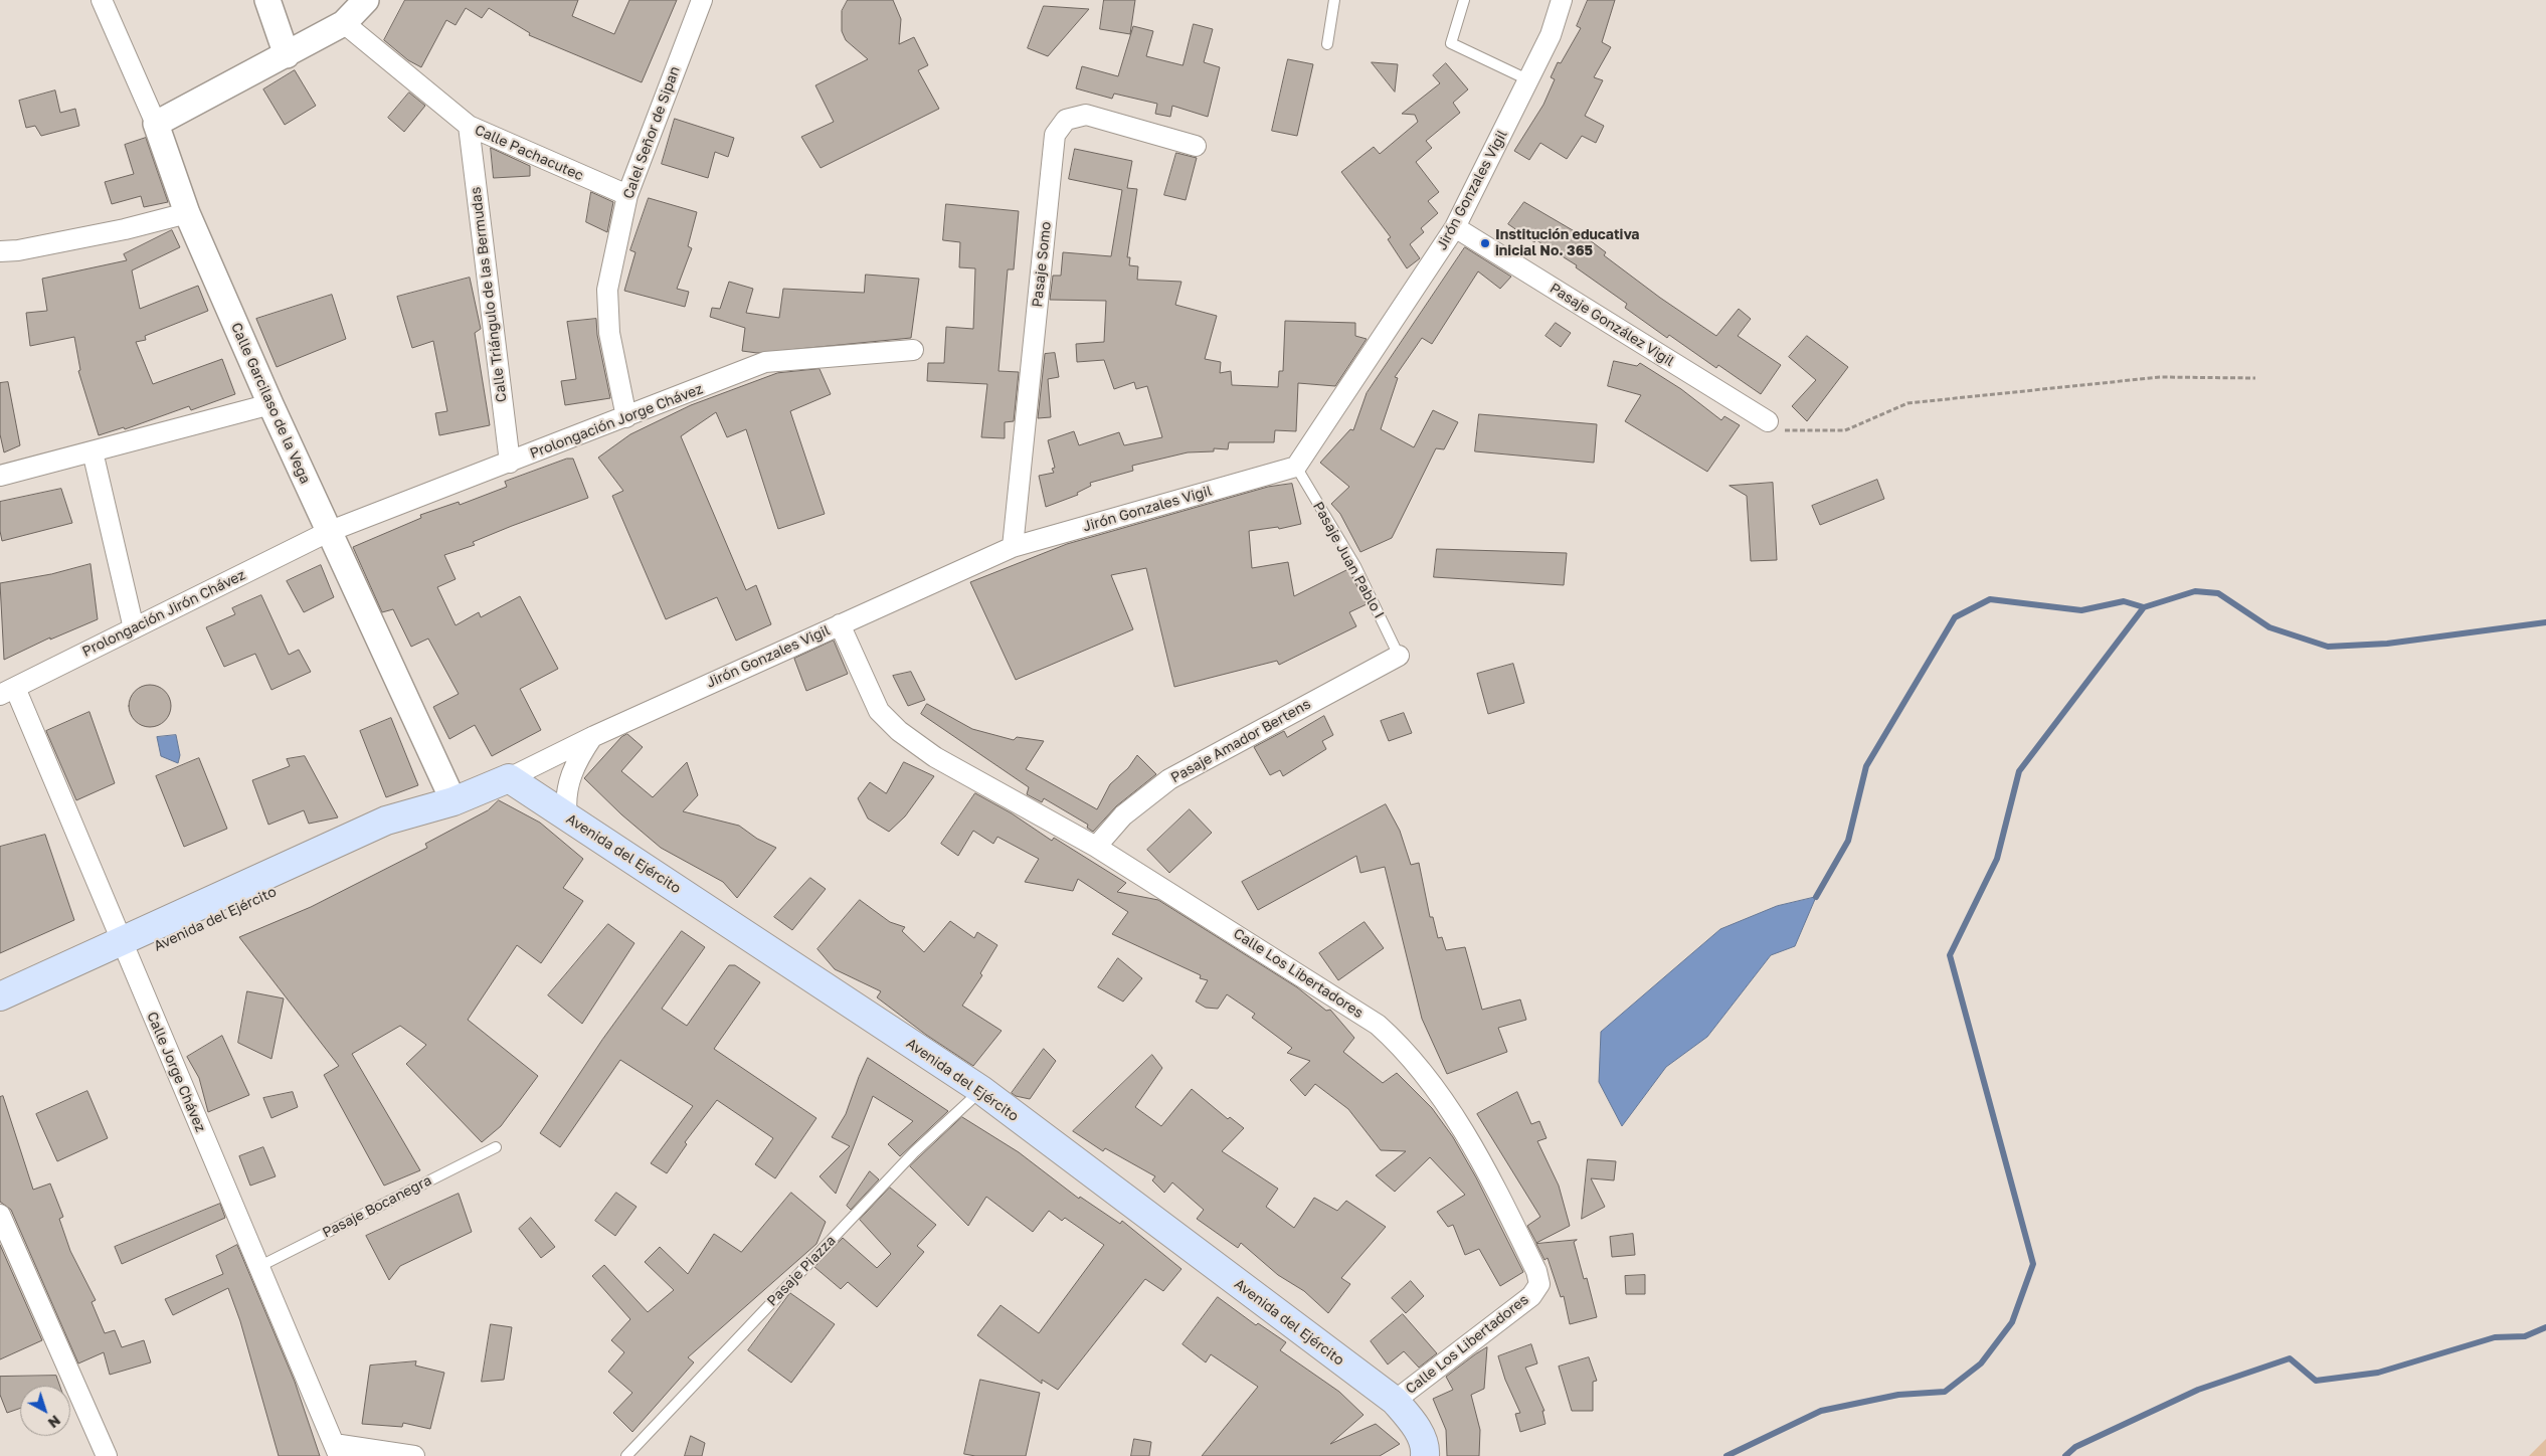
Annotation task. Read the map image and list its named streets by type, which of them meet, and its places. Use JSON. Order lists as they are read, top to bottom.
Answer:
{
  "streets": {
    "main road": ["Avenida del Ejército"],
    "street": [
      "Calel Señor de Sipan",
      "Calle Pachacutec",
      "Jirón Gonzales Vigil",
      "Pasaje Somo",
      "Calle Triángulo de las Bermudas",
      "Pasaje González Vigil",
      "Calle Garcilaso de la Vega",
      "Prolongación Jorge Chávez",
      "Prolongación Jirón Chávez",
      "Pasaje Amador Bertens",
      "Calle Los Libertadores",
      "Calle Jorge Chávez"
    ],
    "lane": ["Pasaje Juan Pablo I", "Pasaje Bocanegra", "Pasaje Piazza"]
  },
  "crossings": [
    ["Calel Señor de Sipan", "Calle Pachacutec"],
    ["Calel Señor de Sipan", "Prolongación Jorge Chávez"],
    ["Calle Pachacutec", "Calle Triángulo de las Bermudas"],
    ["Jirón Gonzales Vigil", "Pasaje Somo"],
    ["Jirón Gonzales Vigil", "Pasaje González Vigil"],
    ["Jirón Gonzales Vigil", "Pasaje Juan Pablo I"],
    ["Jirón Gonzales Vigil", "Avenida del Ejército"],
    ["Jirón Gonzales Vigil", "Calle Los Libertadores"],
    ["Calle Triángulo de las Bermudas", "Prolongación Jorge Chávez"],
    ["Calle Garcilaso de la Vega", "Prolongación Jorge Chávez"],
    ["Calle Garcilaso de la Vega", "Prolongación Jirón Chávez"],
    ["Calle Garcilaso de la Vega", "Avenida del Ejército"],
    ["Prolongación Jorge Chávez", "Prolongación Jirón Chávez"],
    ["Pasaje Juan Pablo I", "Pasaje Amador Bertens"],
    ["Prolongación Jirón Chávez", "Calle Jorge Chávez"],
    ["Pasaje Amador Bertens", "Calle Los Libertadores"],
    ["Avenida del Ejército", "Calle Los Libertadores"],
    ["Avenida del Ejército", "Calle Jorge Chávez"],
    ["Avenida del Ejército", "Pasaje Piazza"],
    ["Calle Jorge Chávez", "Pasaje Bocanegra"]
  ],
  "places": ["Institución educativa inicial No. 365"],
  "north": "bottom right"
}
